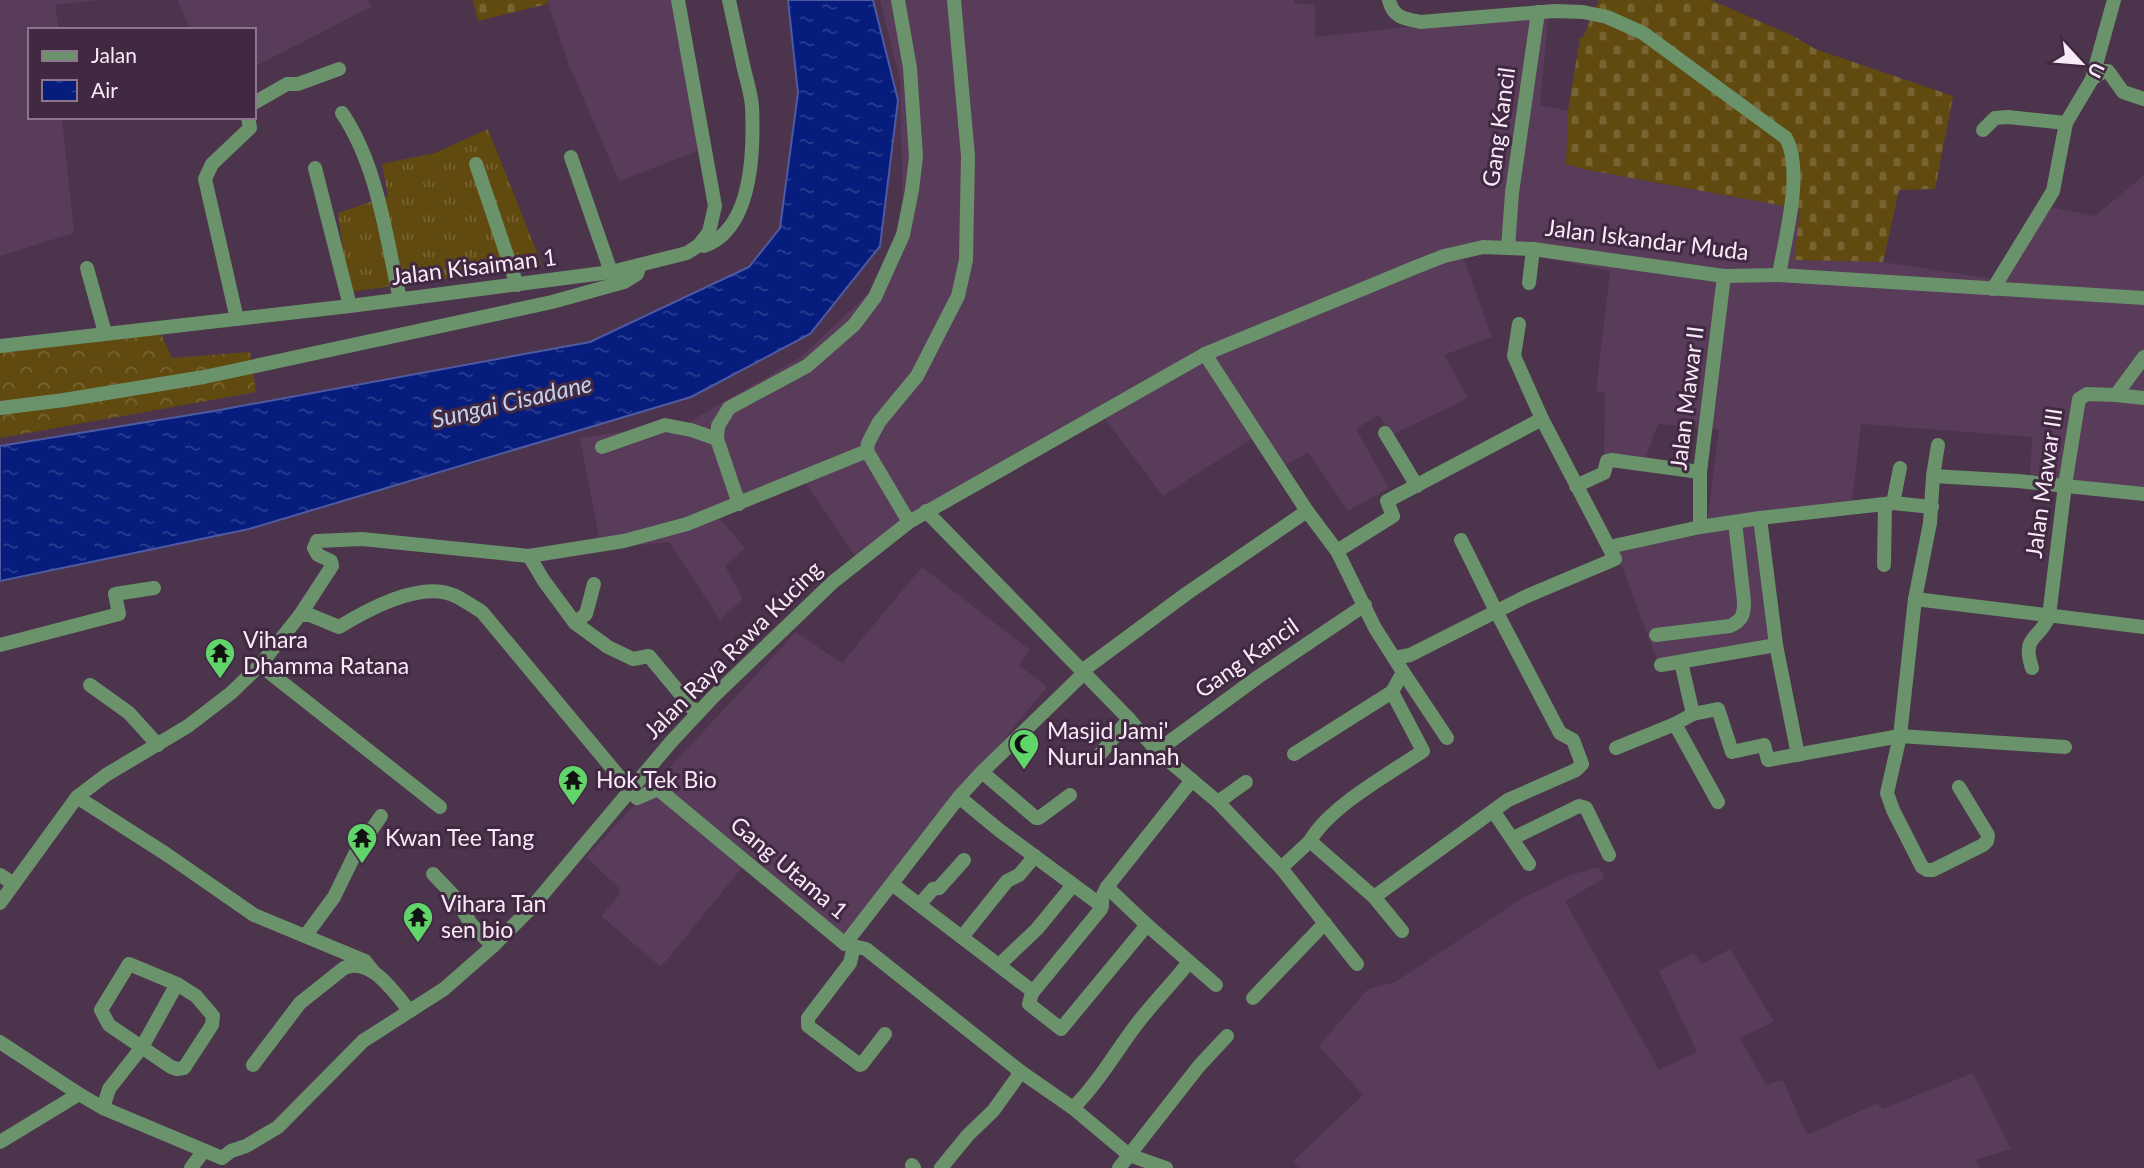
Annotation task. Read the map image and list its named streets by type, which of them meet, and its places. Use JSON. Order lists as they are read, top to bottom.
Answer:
{
  "streets": {
    "street": [
      "Gang Kancil",
      "Jalan Iskandar Muda",
      "Jalan Kisaiman 1",
      "Jalan Mawar II",
      "Jalan Mawar III",
      "Jalan Raya Rawa Kucing",
      "Gang Utama 1"
    ]
  },
  "crossings": [
    ["Gang Kancil", "Jalan Iskandar Muda"],
    ["Jalan Iskandar Muda", "Jalan Mawar II"],
    ["Jalan Iskandar Muda", "Jalan Raya Rawa Kucing"],
    ["Jalan Raya Rawa Kucing", "Gang Utama 1"]
  ],
  "water": ["Sungai Cisadane"],
  "places": {
    "temple": [
      "Vihara Dhamma Ratana",
      "Hok Tek Bio",
      "Kwan Tee Tang",
      "Vihara Tan sen bio"
    ],
    "mosque": ["Masjid Jami' Nurul Jannah"]
  },
  "legend": ["Jalan", "Air"],
  "north": "bottom right"
}
